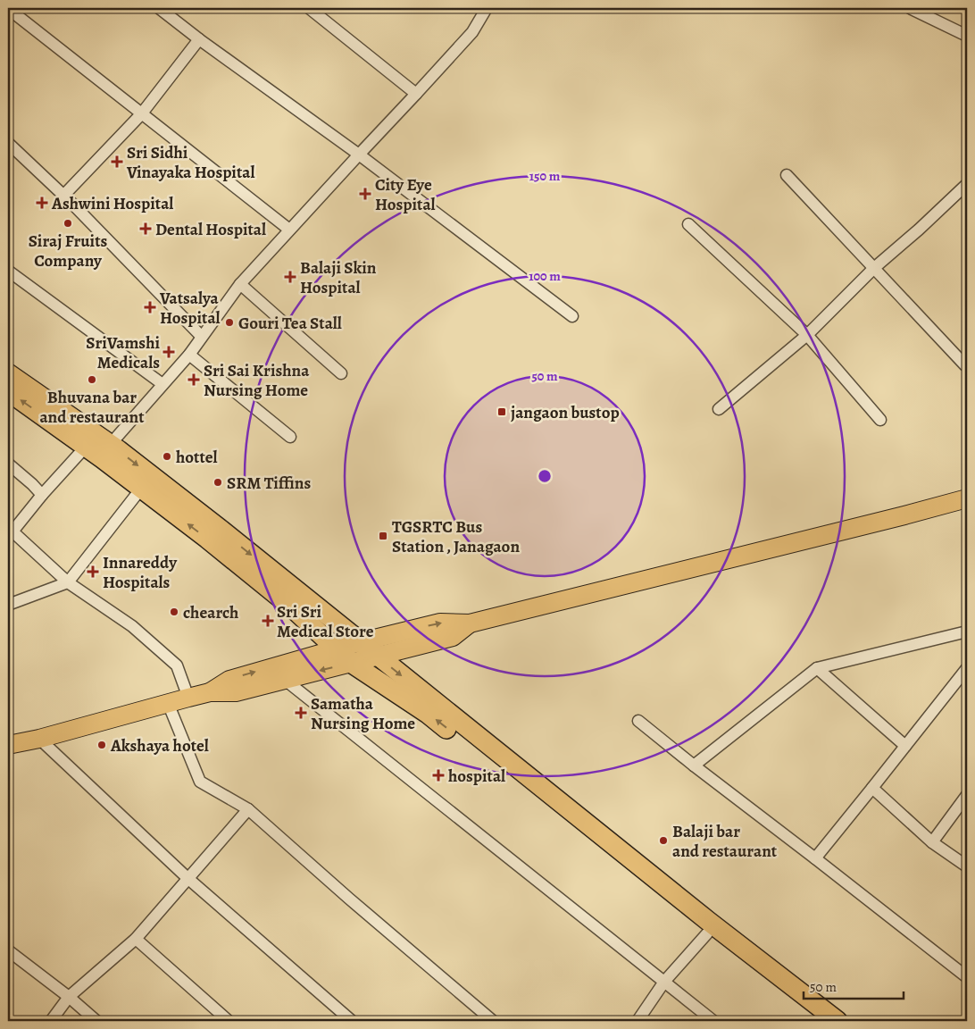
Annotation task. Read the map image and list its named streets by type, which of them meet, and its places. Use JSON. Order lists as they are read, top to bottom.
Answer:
{
  "places": {
    "health": [
      "Sri Sidhi Vinayaka Hospital",
      "City Eye Hospital",
      "Ashwini Hospital",
      "Dental Hospital",
      "Balaji Skin Hospital",
      "Vatsalya Hospital",
      "SriVamshi Medicals",
      "Sri Sai Krishna Nursing Home",
      "Innareddy Hospitals",
      "Sri Sri Medical Store",
      "Samatha Nursing Home",
      "hospital"
    ],
    "other": [
      "Siraj Fruits Company",
      "Gouri Tea Stall",
      "Bhuvana bar and restaurant",
      "hottel",
      "SRM Tiffins",
      "chearch",
      "Akshaya hotel",
      "Balaji bar and restaurant"
    ],
    "transit": ["jangaon bustop", "TGSRTC Bus Station , Janagaon"]
  },
  "scale_bar": "50 m",
  "rings": ["150 m", "100 m", "50 m"]
}
